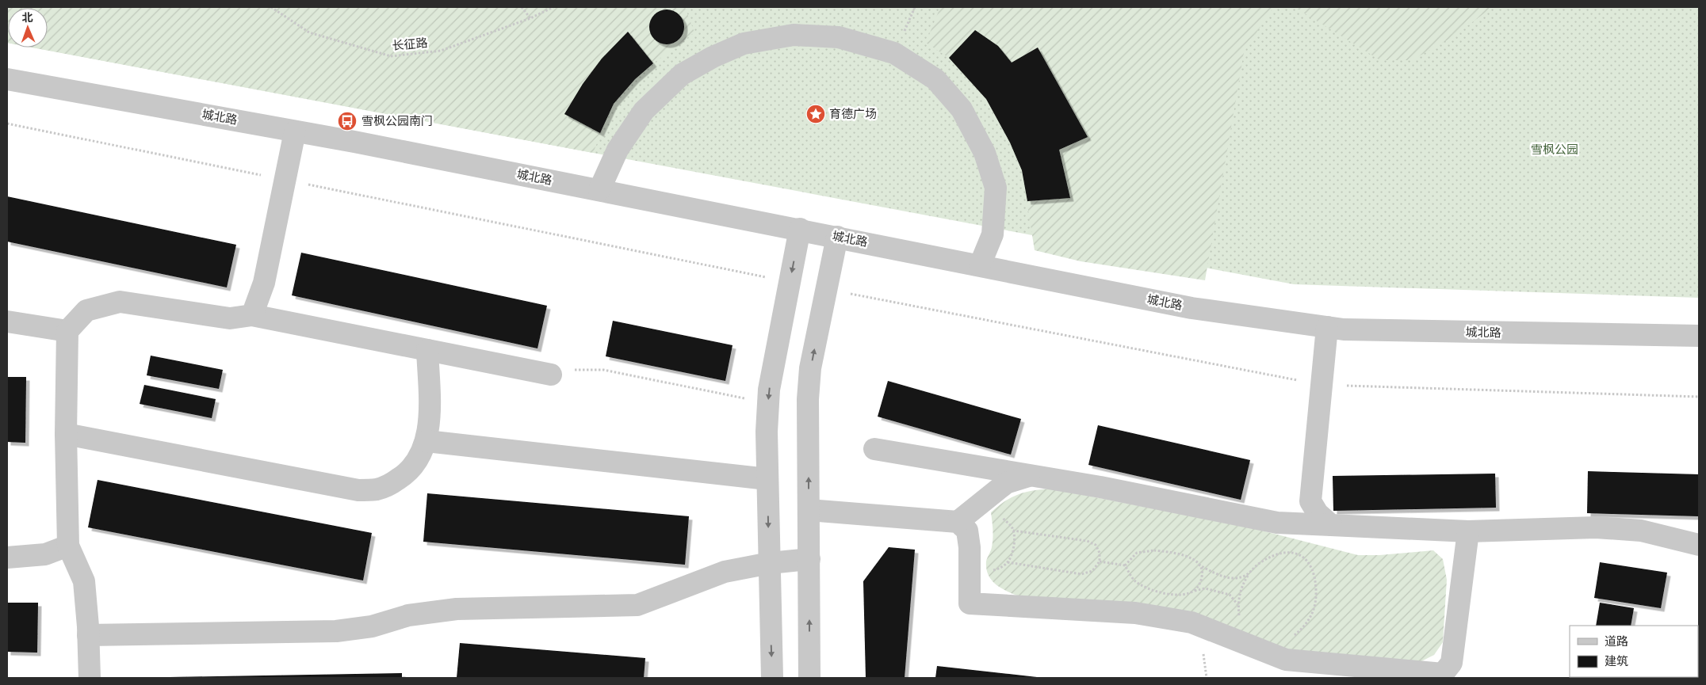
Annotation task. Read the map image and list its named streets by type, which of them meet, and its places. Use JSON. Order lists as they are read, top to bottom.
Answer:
{
  "streets": {
    "street": ["城北路"],
    "path": ["长征路"]
  },
  "parks": ["雪枫公园"],
  "places": {
    "place": ["育德广场"],
    "bus stop": ["雪枫公园南门"]
  },
  "legend": ["道路", "建筑"],
  "north": "top"
}
